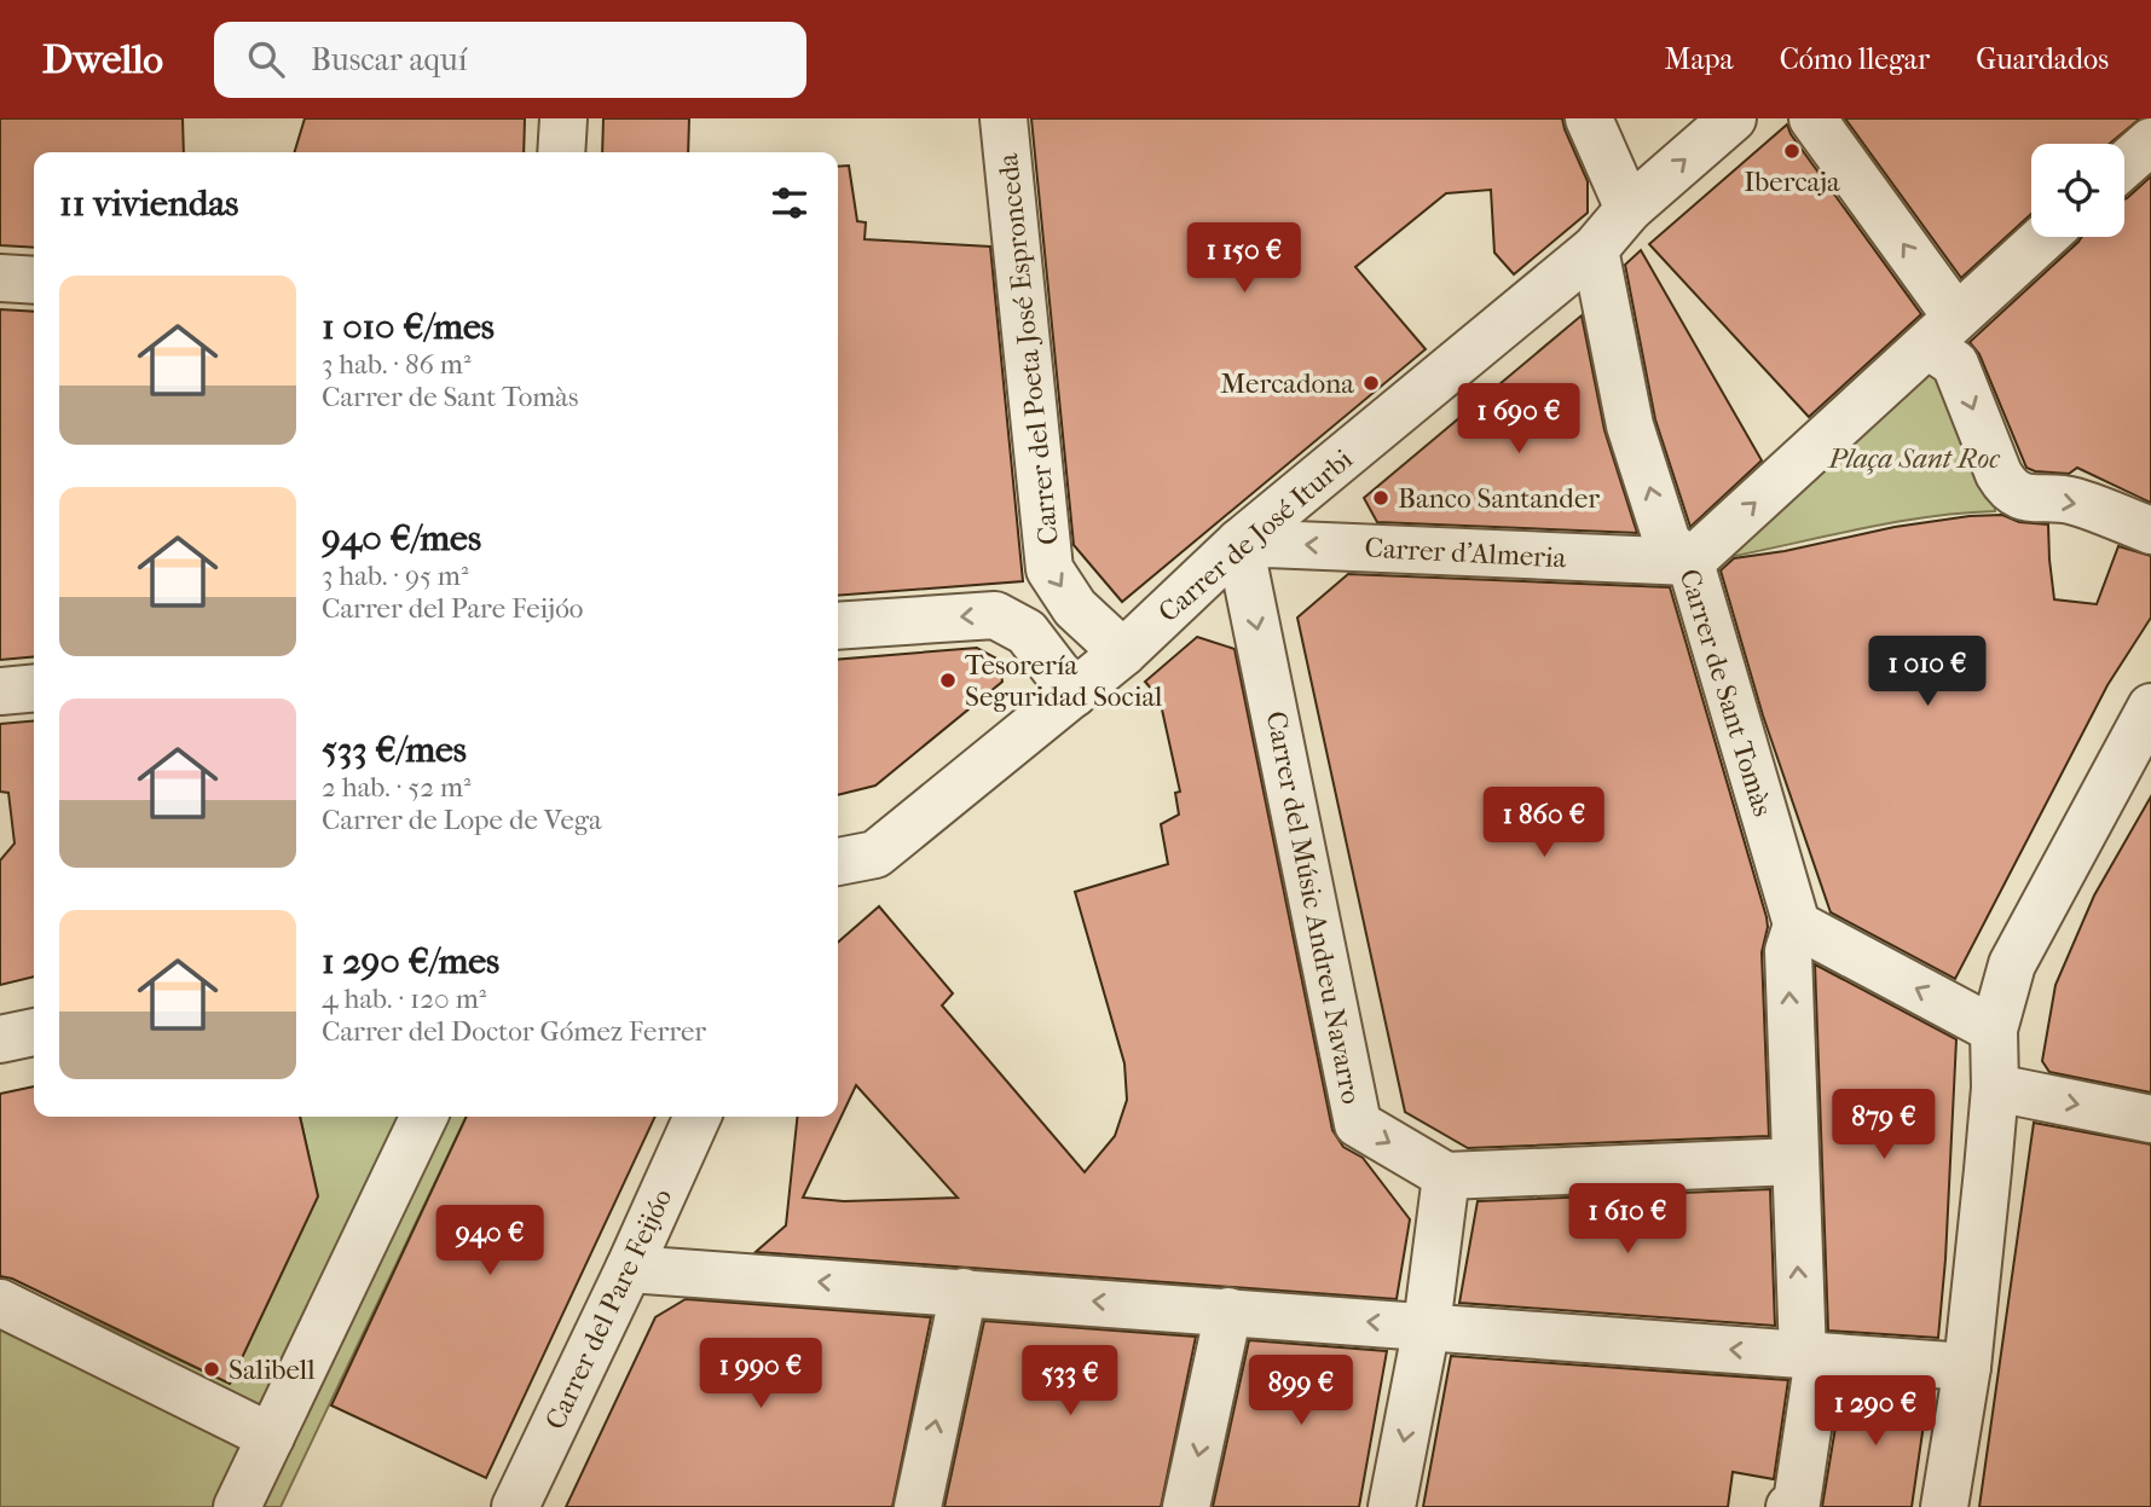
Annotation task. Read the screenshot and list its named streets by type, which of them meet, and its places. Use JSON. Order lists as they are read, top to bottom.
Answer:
{
  "streets": {
    "street": [
      "Carrer del Poeta José Espronceda",
      "Carrer de José Iturbi",
      "Carrer d'Almeria",
      "Carrer de Sant Tomàs",
      "Carrer del Músic Andreu Navarro",
      "Carrer del Pare Feijóo"
    ]
  },
  "crossings": [
    ["Carrer del Poeta José Espronceda", "Carrer de José Iturbi"],
    ["Carrer de José Iturbi", "Carrer d'Almeria"],
    ["Carrer de José Iturbi", "Carrer de Sant Tomàs"],
    ["Carrer de José Iturbi", "Carrer del Músic Andreu Navarro"],
    ["Carrer d'Almeria", "Carrer de Sant Tomàs"],
    ["Carrer d'Almeria", "Carrer del Músic Andreu Navarro"]
  ],
  "one_way": ["Carrer del Poeta José Espronceda", "Carrer d'Almeria", "Carrer del Músic Andreu Navarro"],
  "parks": ["Plaça Sant Roc"],
  "places": [
    "Ibercaja",
    "Mercadona",
    "Banco Santander",
    "Tesorería Seguridad Social",
    "Salibell"
  ],
  "page": {
    "header": "Dwello",
    "search": "Buscar aquí",
    "nav": ["Mapa", "Cómo llegar", "Guardados"],
    "heading": "11 viviendas",
    "price": [
      "1 150 €",
      "1 690 €",
      "1 010 €",
      "1 860 €",
      "879 €",
      "1 610 €",
      "940 €",
      "1 990 €",
      "533 €",
      "899 €",
      "1 290 €"
    ],
    "list": [
      {
        "name": "1 010 €/mes",
        "note": "3 hab. · 86 m² · Carrer de Sant Tomàs"
      },
      {
        "name": "940 €/mes",
        "note": "3 hab. · 95 m² · Carrer del Pare Feijóo"
      },
      {
        "name": "533 €/mes",
        "note": "2 hab. · 52 m² · Carrer de Lope de Vega"
      },
      {
        "name": "1 290 €/mes",
        "note": "4 hab. · 120 m² · Carrer del Doctor Gómez Ferrer"
      }
    ]
  }
}
